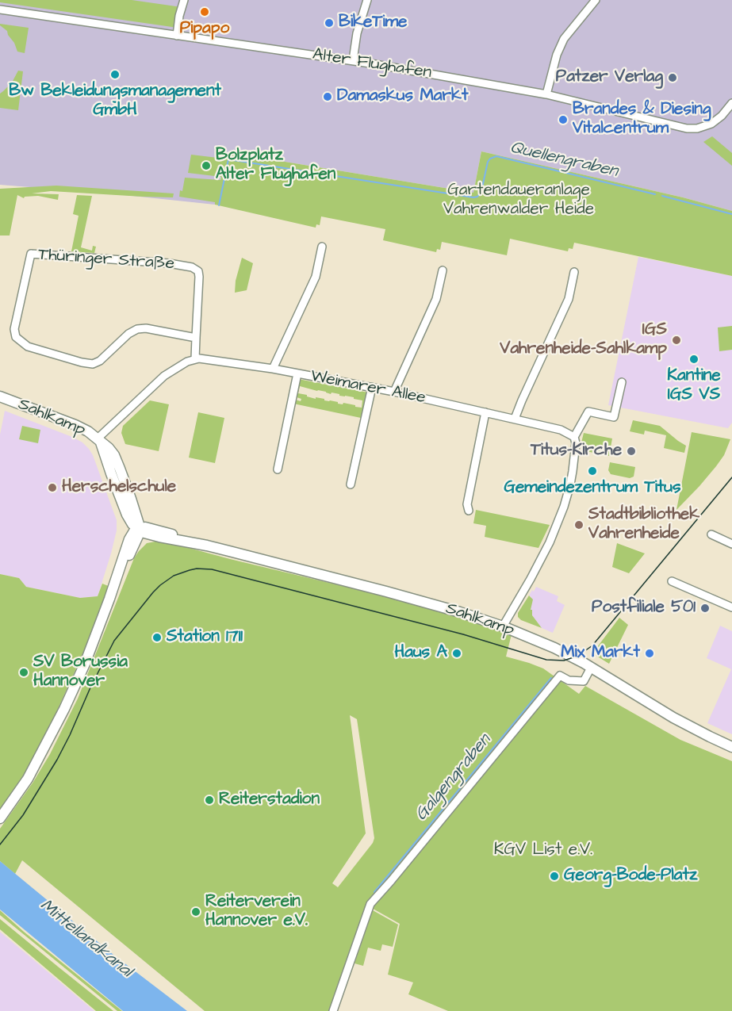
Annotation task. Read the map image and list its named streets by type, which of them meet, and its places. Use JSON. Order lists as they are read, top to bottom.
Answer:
{
  "streets": {
    "street": [
      "Alter Flughafen",
      "Thüringer Straße",
      "Weimarer Allee",
      "Sahlkamp"
    ]
  },
  "crossings": [
    ["Thüringer Straße", "Weimarer Allee"],
    ["Weimarer Allee", "Sahlkamp"]
  ],
  "water": ["Quellengraben", "Galgengraben", "Mittellandkanal"],
  "parks": ["Gartendaueranlage Vahrenwalder Heide", "KGV List e.V."],
  "places": [
    "Pipapo",
    "BikeTime",
    "Bw Bekleidungsmanagement GmbH",
    "Patzer Verlag",
    "Damaskus Markt",
    "Brandes & Diesing Vitalcentrum",
    "Bolzplatz Alter Flughafen",
    "IGS Vahrenheide-Sahlkamp",
    "Kantine IGS VS",
    "Titus-Kirche",
    "Gemeindezentrum Titus",
    "Herschelschule",
    "Stadtbibliothek Vahrenheide",
    "Postfiliale 501",
    "Station 1711",
    "Haus A",
    "Mix Markt",
    "SV Borussia Hannover",
    "Reiterstadion",
    "Georg-Bode-Platz",
    "Reiterverein Hannover e.V."
  ]
}
